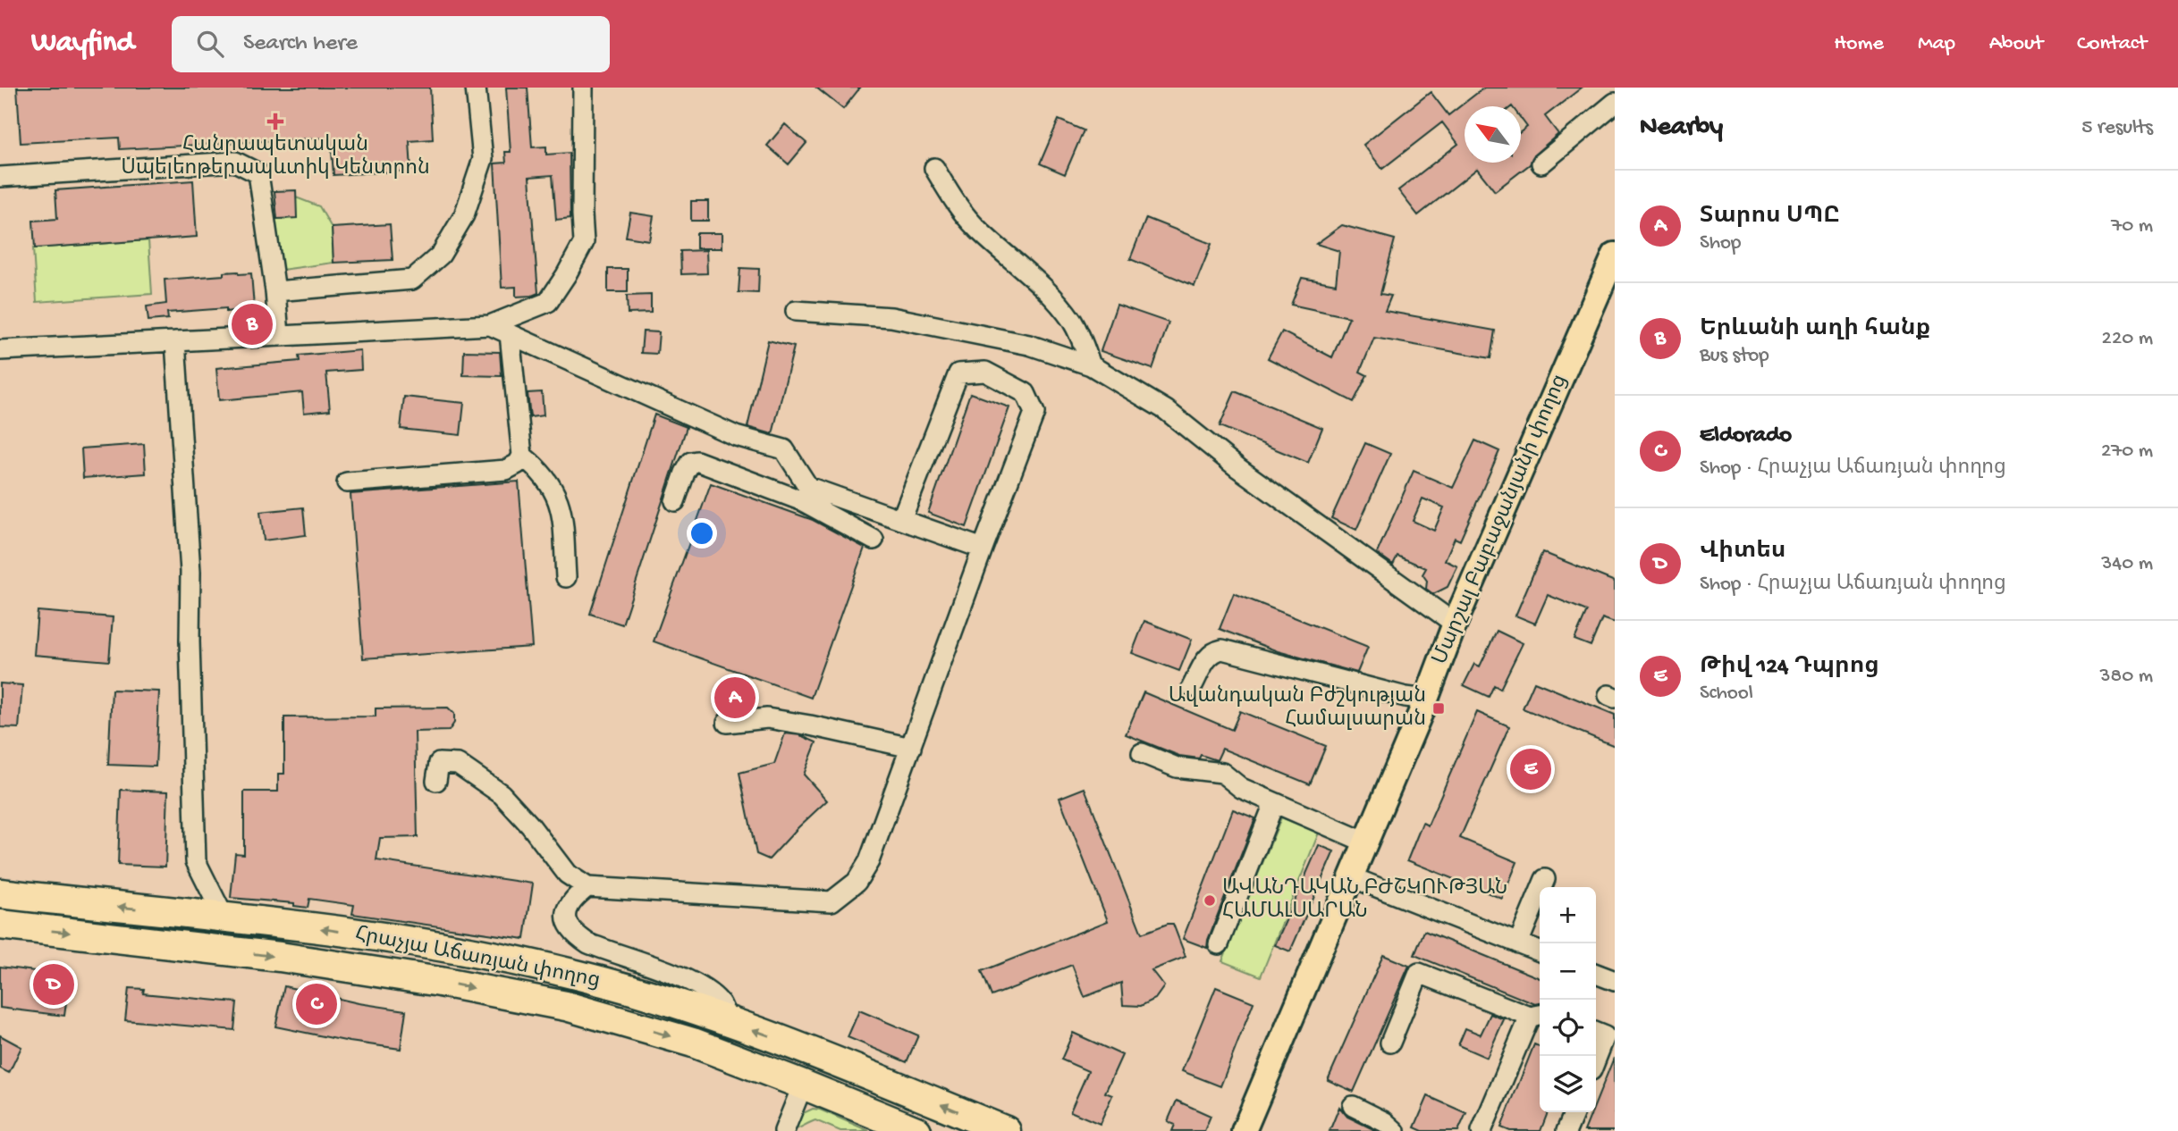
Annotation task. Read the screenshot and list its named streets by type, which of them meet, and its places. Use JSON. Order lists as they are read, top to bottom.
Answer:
{
  "streets": {
    "highway": ["Հրաչյա Աճառյան փողոց"],
    "main road": ["Մարշալ Բաբաջանյանի փողոց"]
  },
  "places": {
    "health": ["Հանրապետական Սպելեոթերապևտիկ Կենտրոն"],
    "transit": ["Ավանդական Բժշկության Համալսարան"],
    "other": ["ԱՎԱՆԴԱԿԱՆ ԲԺՇԿՈՒԹՅԱՆ ՀԱՄԱԼՍԱՐԱՆ"]
  },
  "north": "top left",
  "page": {
    "header": "Wayfind",
    "search": "Search here",
    "nav": [
      "Home",
      "Map",
      "About",
      "Contact"
    ],
    "heading": ["Nearby", "5 results"],
    "list": [
      {
        "mark": "A",
        "name": "Տարոս ՍՊԸ",
        "note": "Shop",
        "value": "70 m"
      },
      {
        "mark": "B",
        "name": "Երևանի աղի հանք",
        "note": "Bus stop",
        "value": "220 m"
      },
      {
        "mark": "C",
        "name": "Eldorado",
        "note": "Shop · Հրաչյա Աճառյան փողոց",
        "value": "270 m"
      },
      {
        "mark": "D",
        "name": "Վիտես",
        "note": "Shop · Հրաչյա Աճառյան փողոց",
        "value": "340 m"
      },
      {
        "mark": "E",
        "name": "Թիվ 124 Դպրոց",
        "note": "School",
        "value": "380 m"
      }
    ],
    "pins": [
      "B",
      "A",
      "E",
      "D",
      "C"
    ],
    "map_buttons": ["+", "−"]
  }
}
